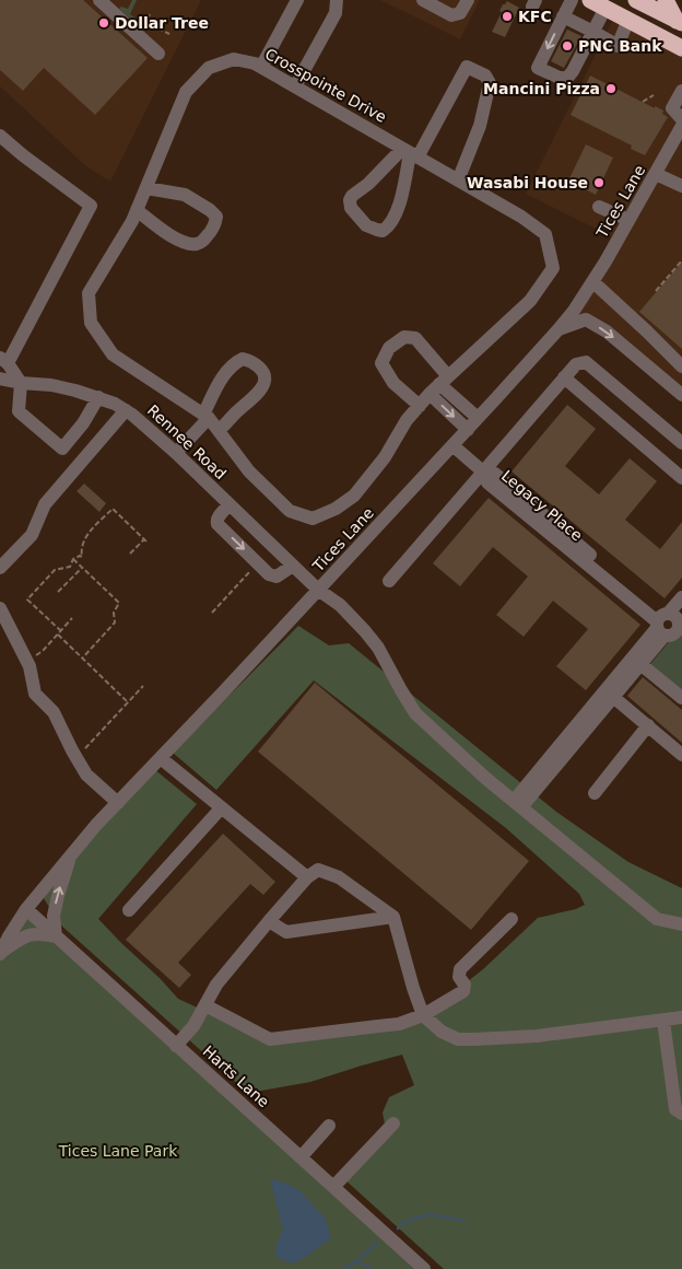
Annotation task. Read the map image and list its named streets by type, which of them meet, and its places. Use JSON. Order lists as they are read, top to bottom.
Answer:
{
  "streets": {
    "street": [
      "Crosspointe Drive",
      "Tices Lane",
      "Rennee Road",
      "Legacy Place",
      "Harts Lane"
    ]
  },
  "crossings": [
    ["Tices Lane", "Rennee Road"],
    ["Tices Lane", "Legacy Place"],
    ["Tices Lane", "Harts Lane"]
  ],
  "parks": ["Tices Lane Park"],
  "places": [
    "KFC",
    "Dollar Tree",
    "PNC Bank",
    "Mancini Pizza",
    "Wasabi House"
  ]
}
